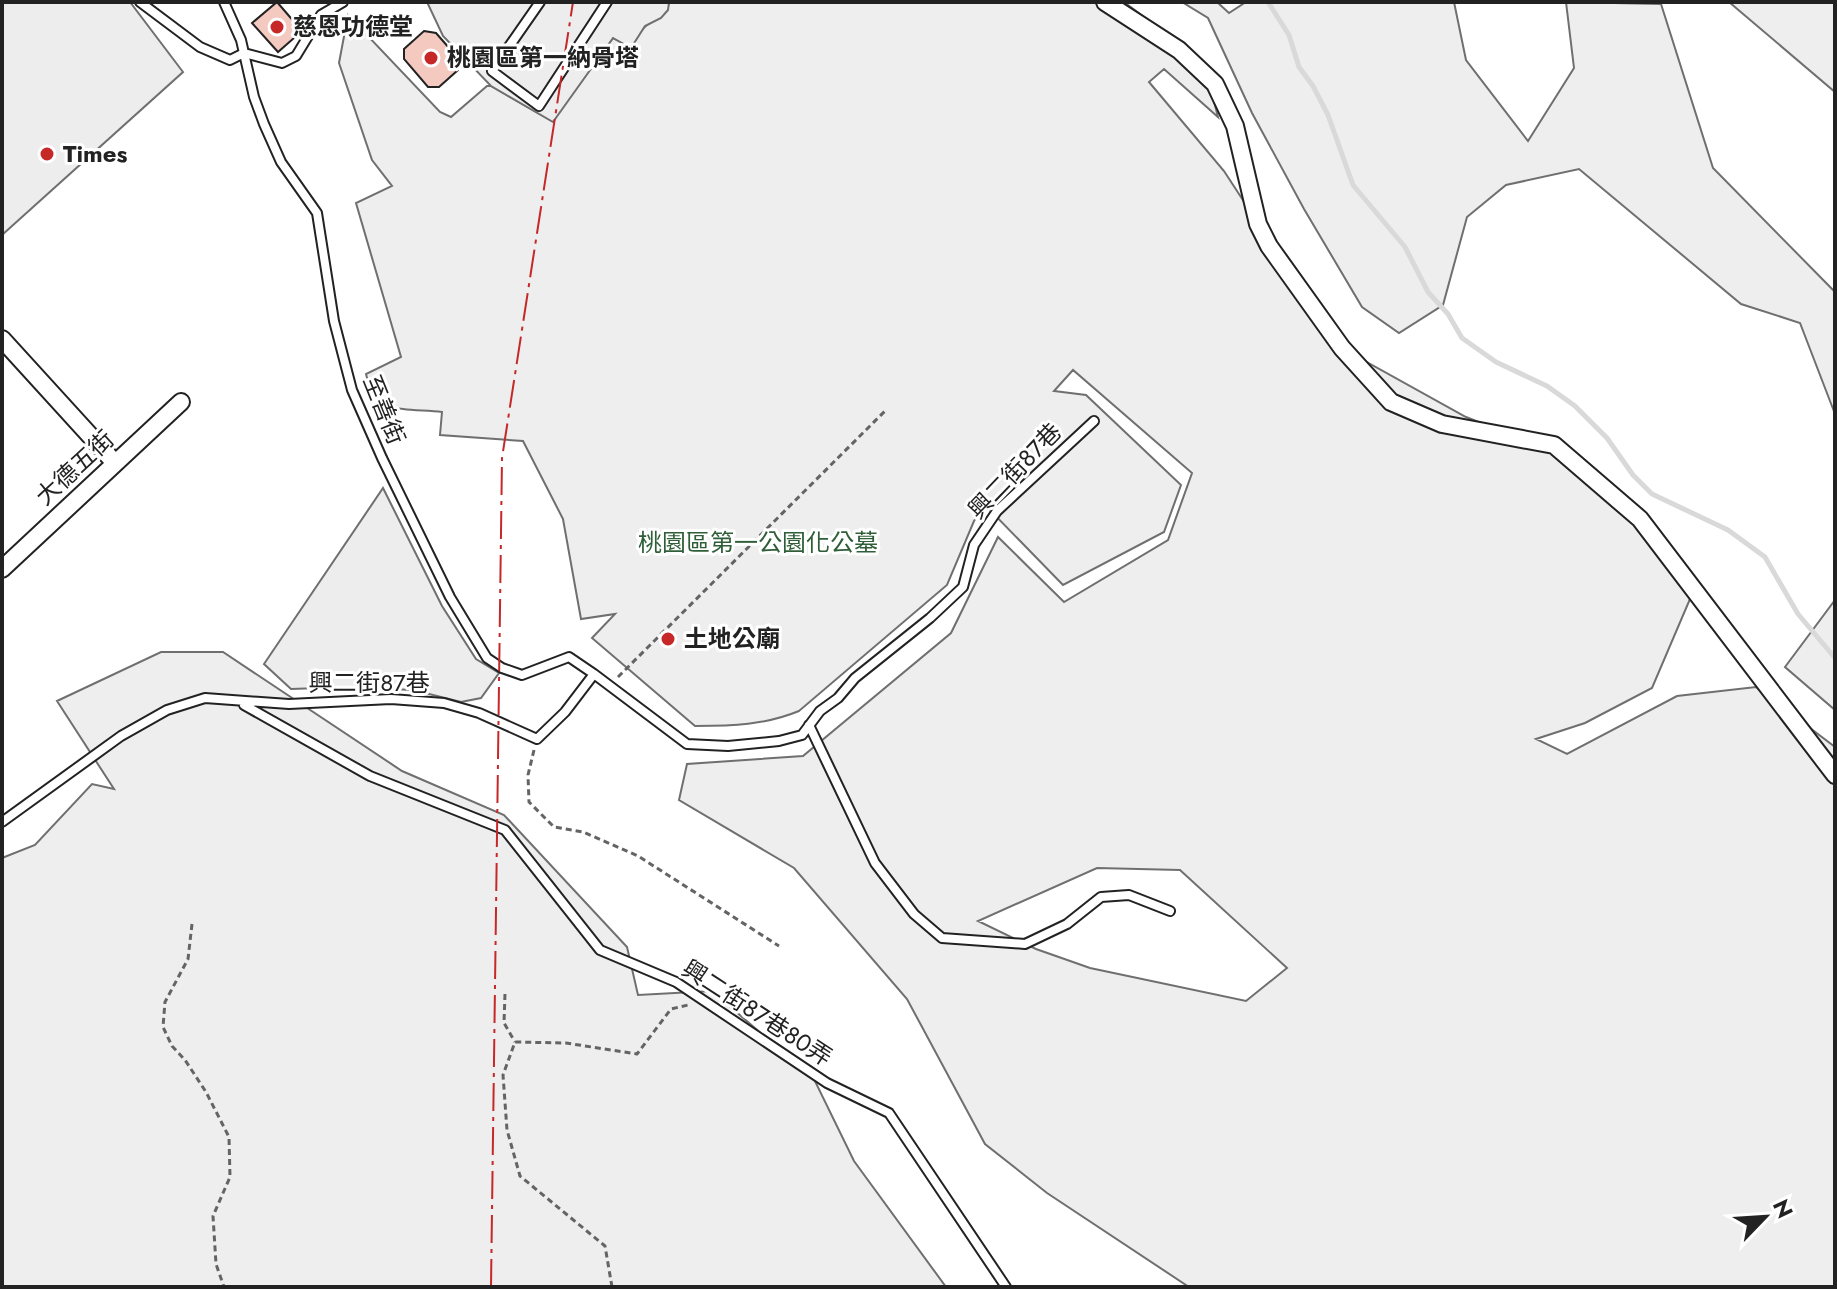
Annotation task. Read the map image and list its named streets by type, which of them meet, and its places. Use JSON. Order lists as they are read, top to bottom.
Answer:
{
  "streets": {
    "street": ["大德五街"],
    "lane": ["至善街", "興二街87巷", "興二街87巷80弄"]
  },
  "crossings": [
    ["至善街", "興二街87巷"],
    ["興二街87巷", "興二街87巷80弄"]
  ],
  "parks": ["桃園區第一公園化公墓"],
  "places": [
    "慈恩功德堂",
    "桃園區第一納骨塔",
    "Times",
    "土地公廟"
  ],
  "north": "top right"
}
